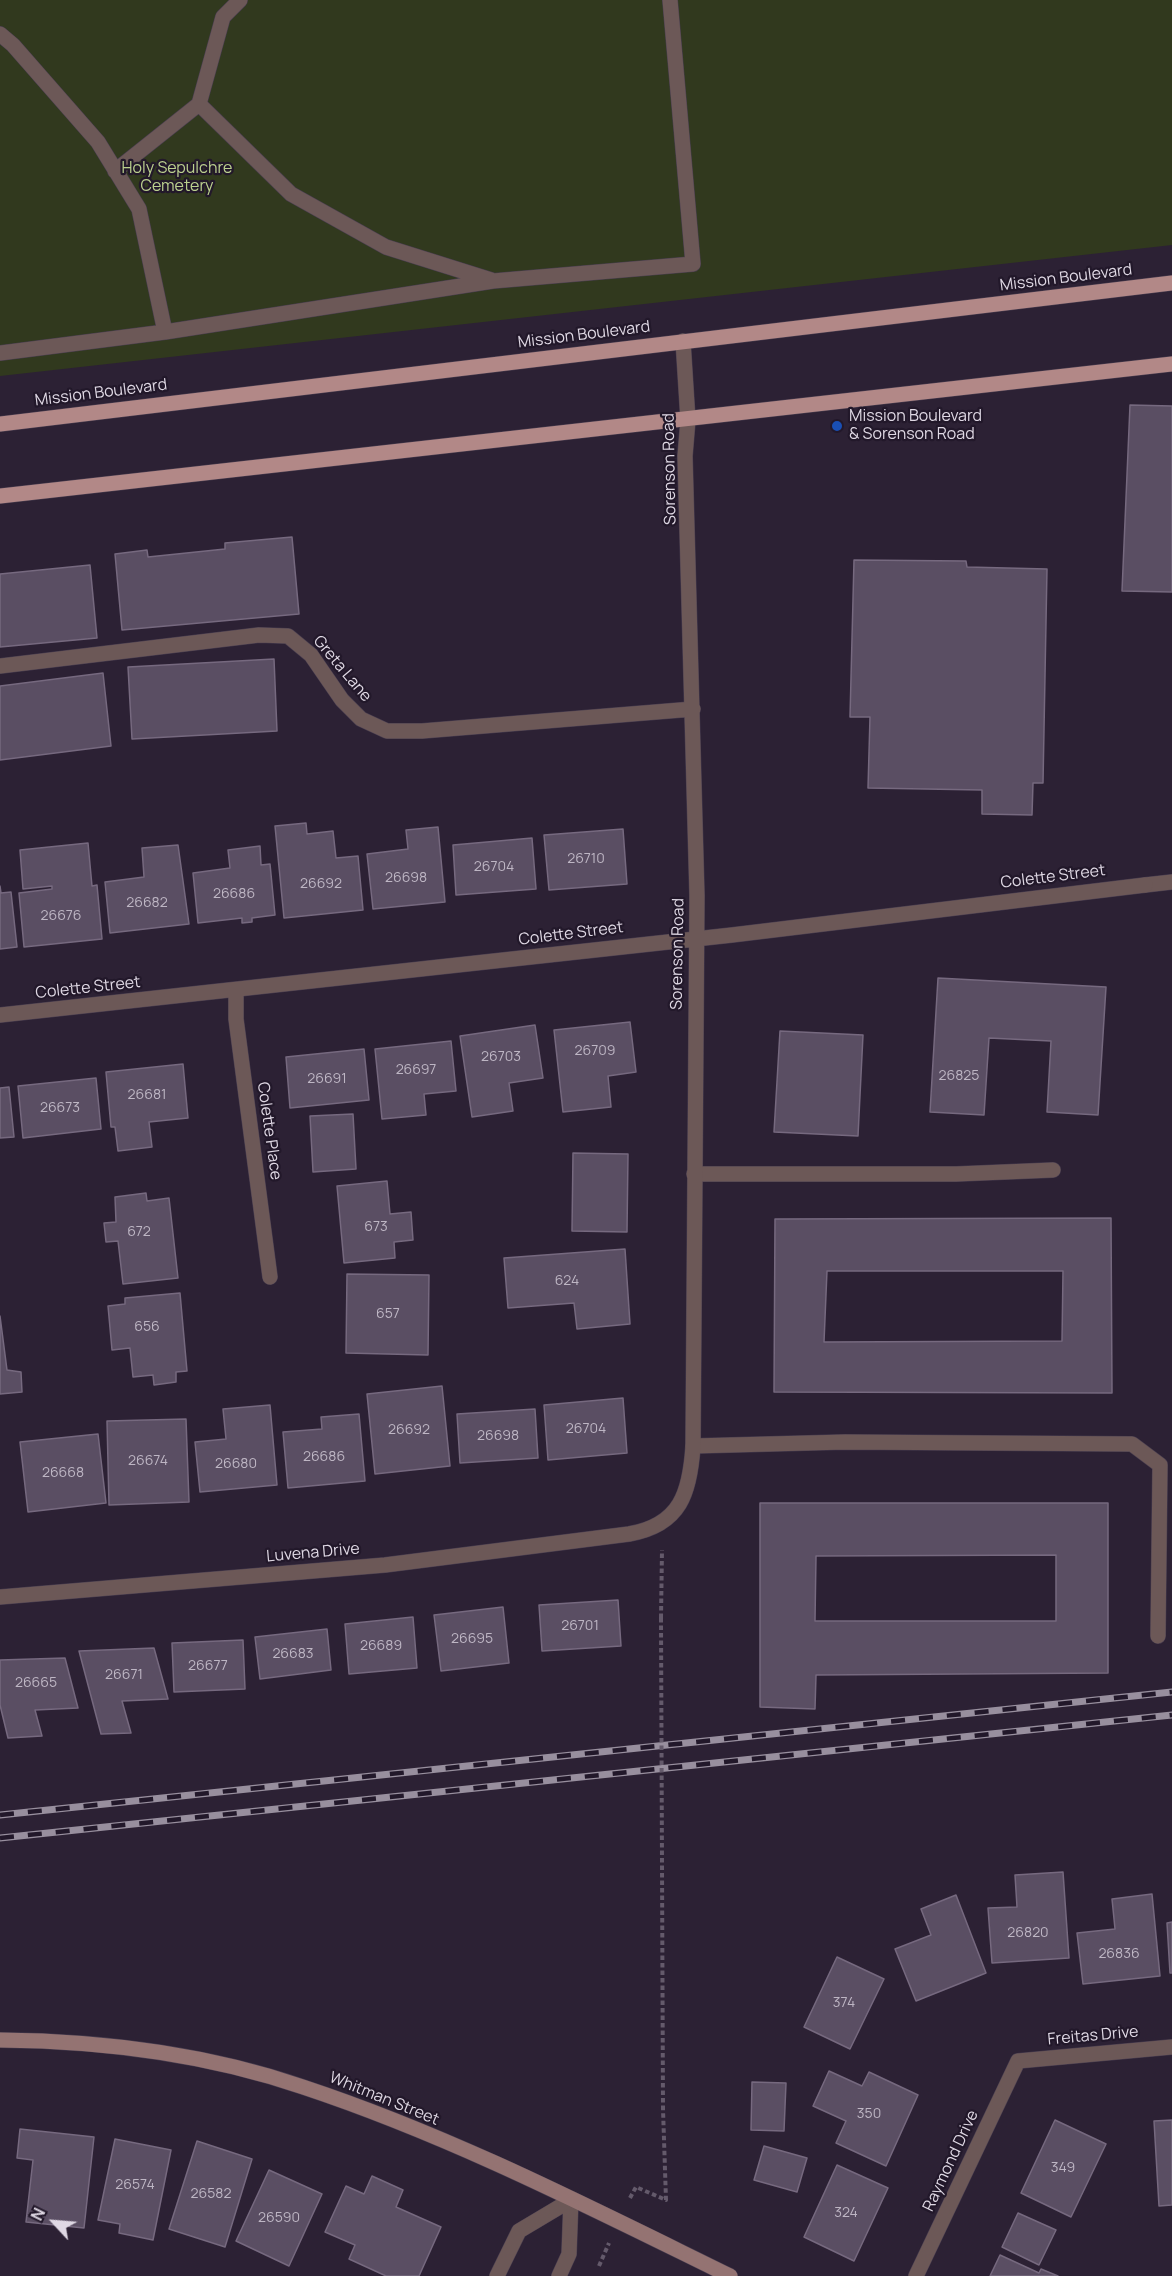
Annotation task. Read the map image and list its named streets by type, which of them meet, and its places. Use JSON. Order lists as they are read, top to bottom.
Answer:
{
  "streets": {
    "main road": ["Mission Boulevard"],
    "street": [
      "Sorenson Road",
      "Greta Lane",
      "Colette Street",
      "Colette Place",
      "Luvena Drive",
      "Freitas Drive",
      "Whitman Street",
      "Raymond Drive"
    ]
  },
  "crossings": [
    ["Mission Boulevard", "Sorenson Road"],
    ["Sorenson Road", "Greta Lane"],
    ["Sorenson Road", "Colette Street"],
    ["Sorenson Road", "Luvena Drive"],
    ["Colette Street", "Colette Place"],
    ["Freitas Drive", "Raymond Drive"]
  ],
  "parks": ["Holy Sepulchre Cemetery"],
  "places": ["Mission Boulevard & Sorenson Road"],
  "house_numbers": [
    "26710",
    "26704",
    "26698",
    "26692",
    "26686",
    "26682",
    "26676",
    "26709",
    "26703",
    "26697",
    "26825",
    "26691",
    "26681",
    "26673",
    "673",
    "672",
    "624",
    "657",
    "656",
    "26704",
    "26692",
    "26698",
    "26686",
    "26674",
    "26680",
    "26668",
    "26701",
    "26695",
    "26689",
    "26683",
    "26677",
    "26671",
    "26665",
    "26820",
    "26836",
    "374",
    "350",
    "349",
    "26574",
    "26582",
    "324",
    "26590"
  ],
  "north": "top left"
}
